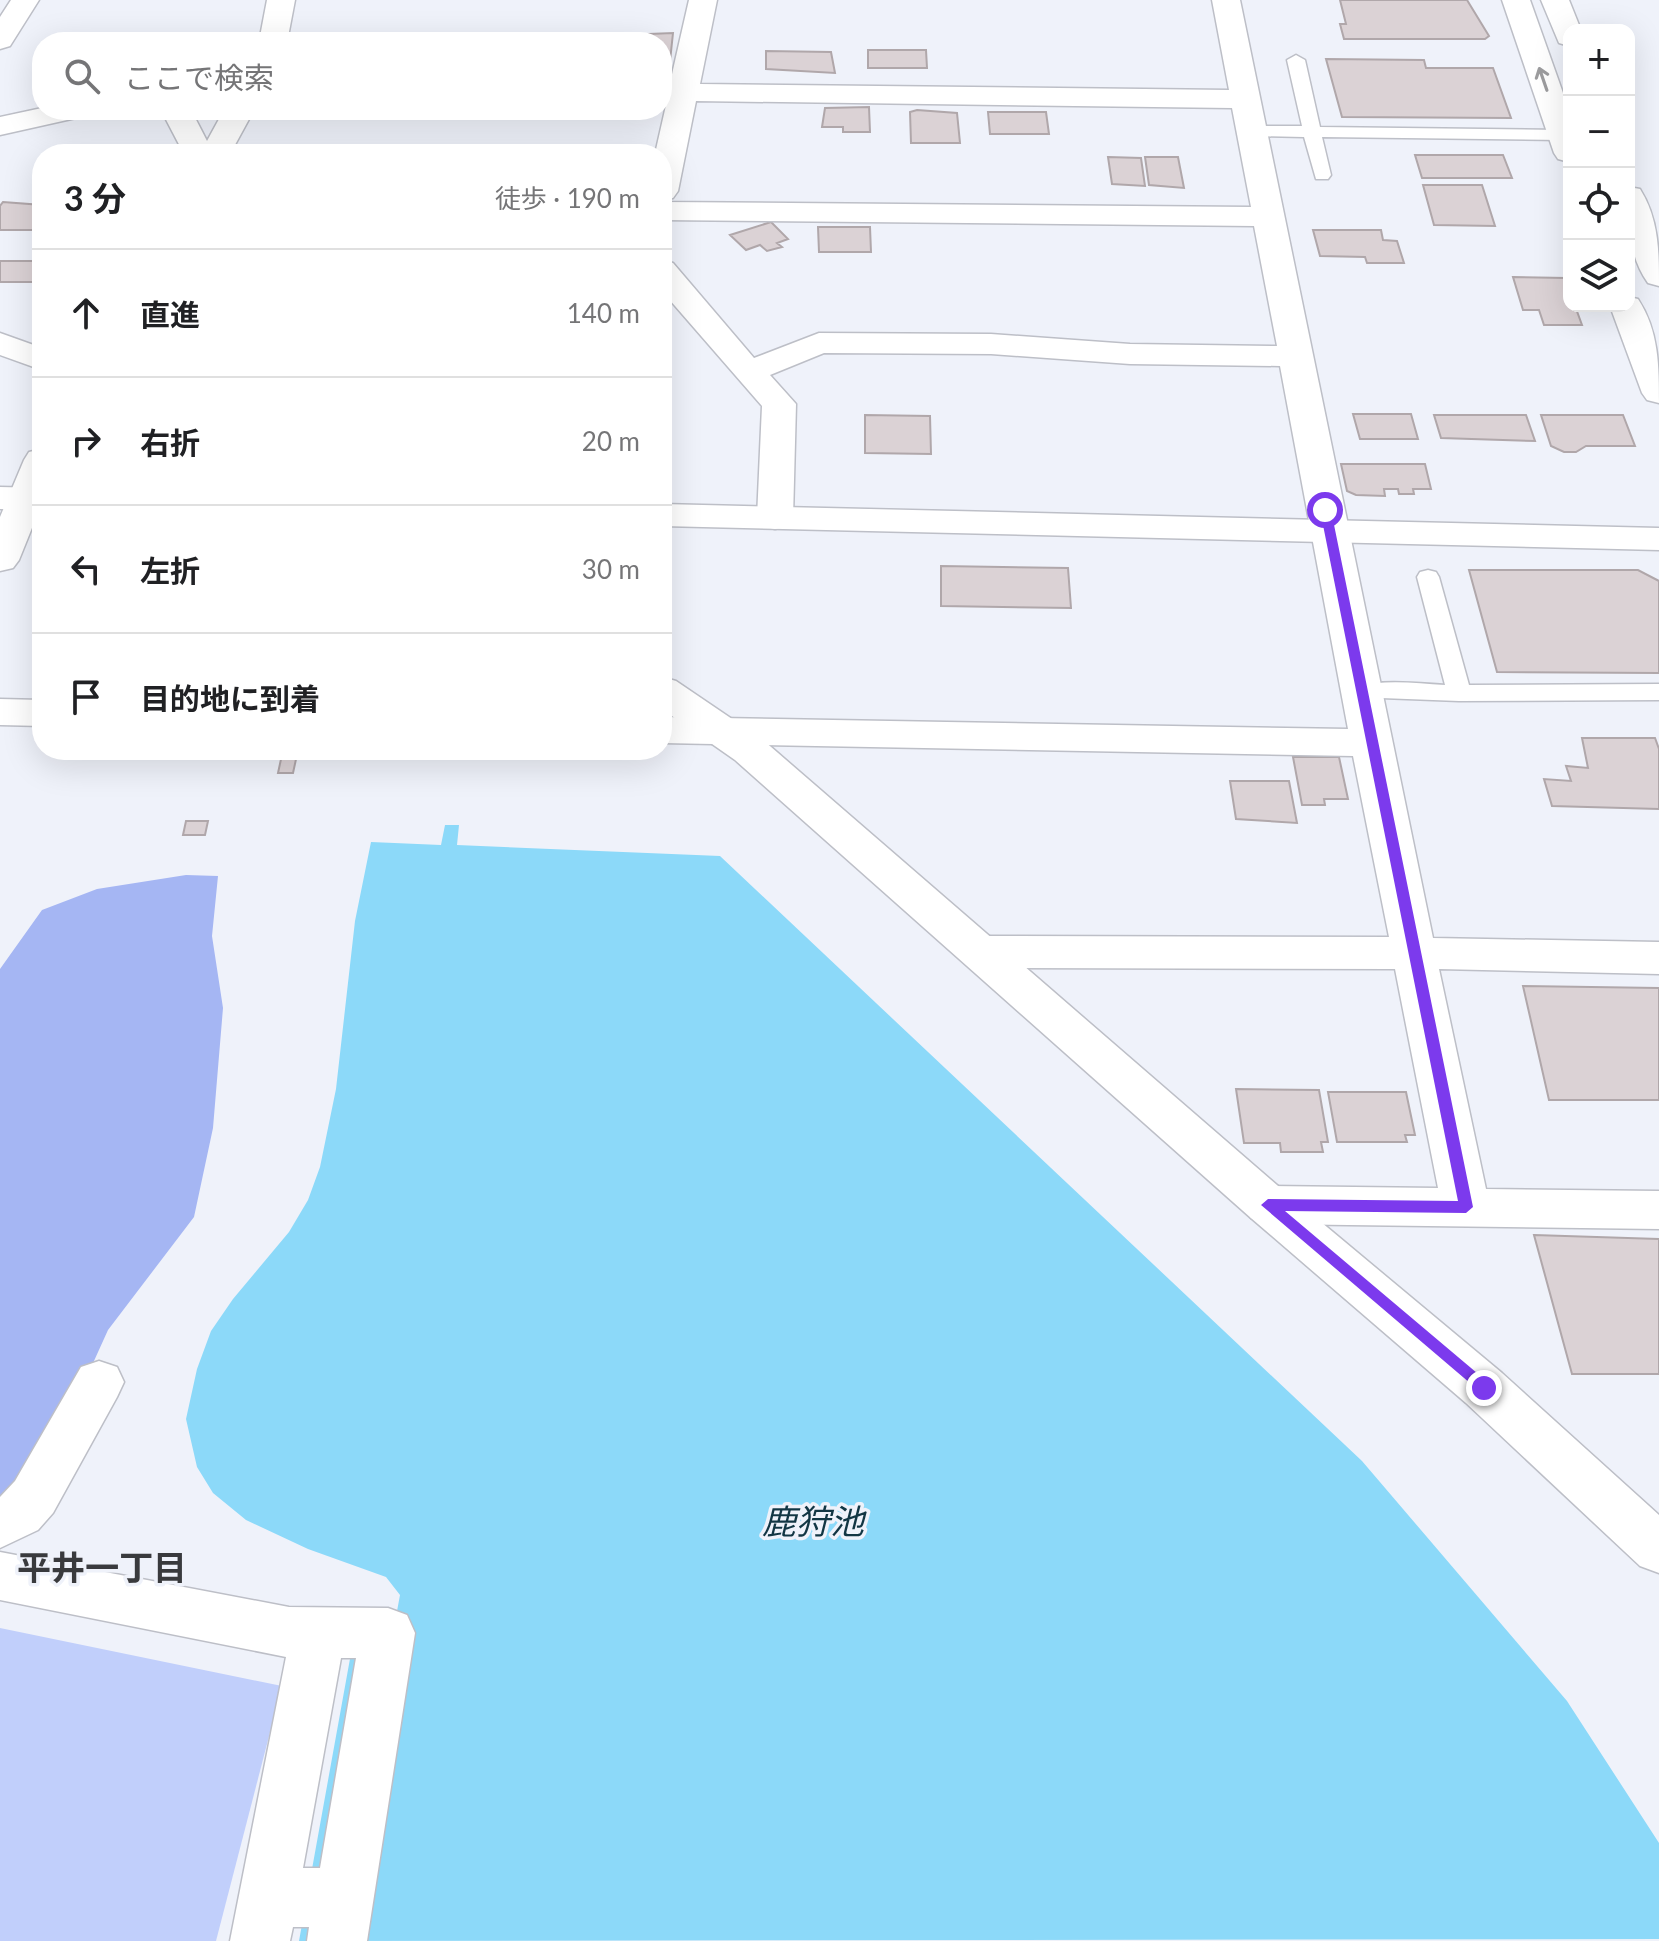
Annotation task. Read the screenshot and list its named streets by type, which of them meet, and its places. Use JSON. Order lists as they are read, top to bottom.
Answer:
{
  "districts": ["平井一丁目"],
  "water": ["鹿狩池"],
  "page": {
    "map_buttons": ["+", "−"],
    "search": "ここで検索",
    "heading": ["3 分", "徒歩 · 190 m"],
    "list": [
      ["直進", "140 m"],
      ["右折", "20 m"],
      ["左折", "30 m"],
      "目的地に到着"
    ]
  }
}
